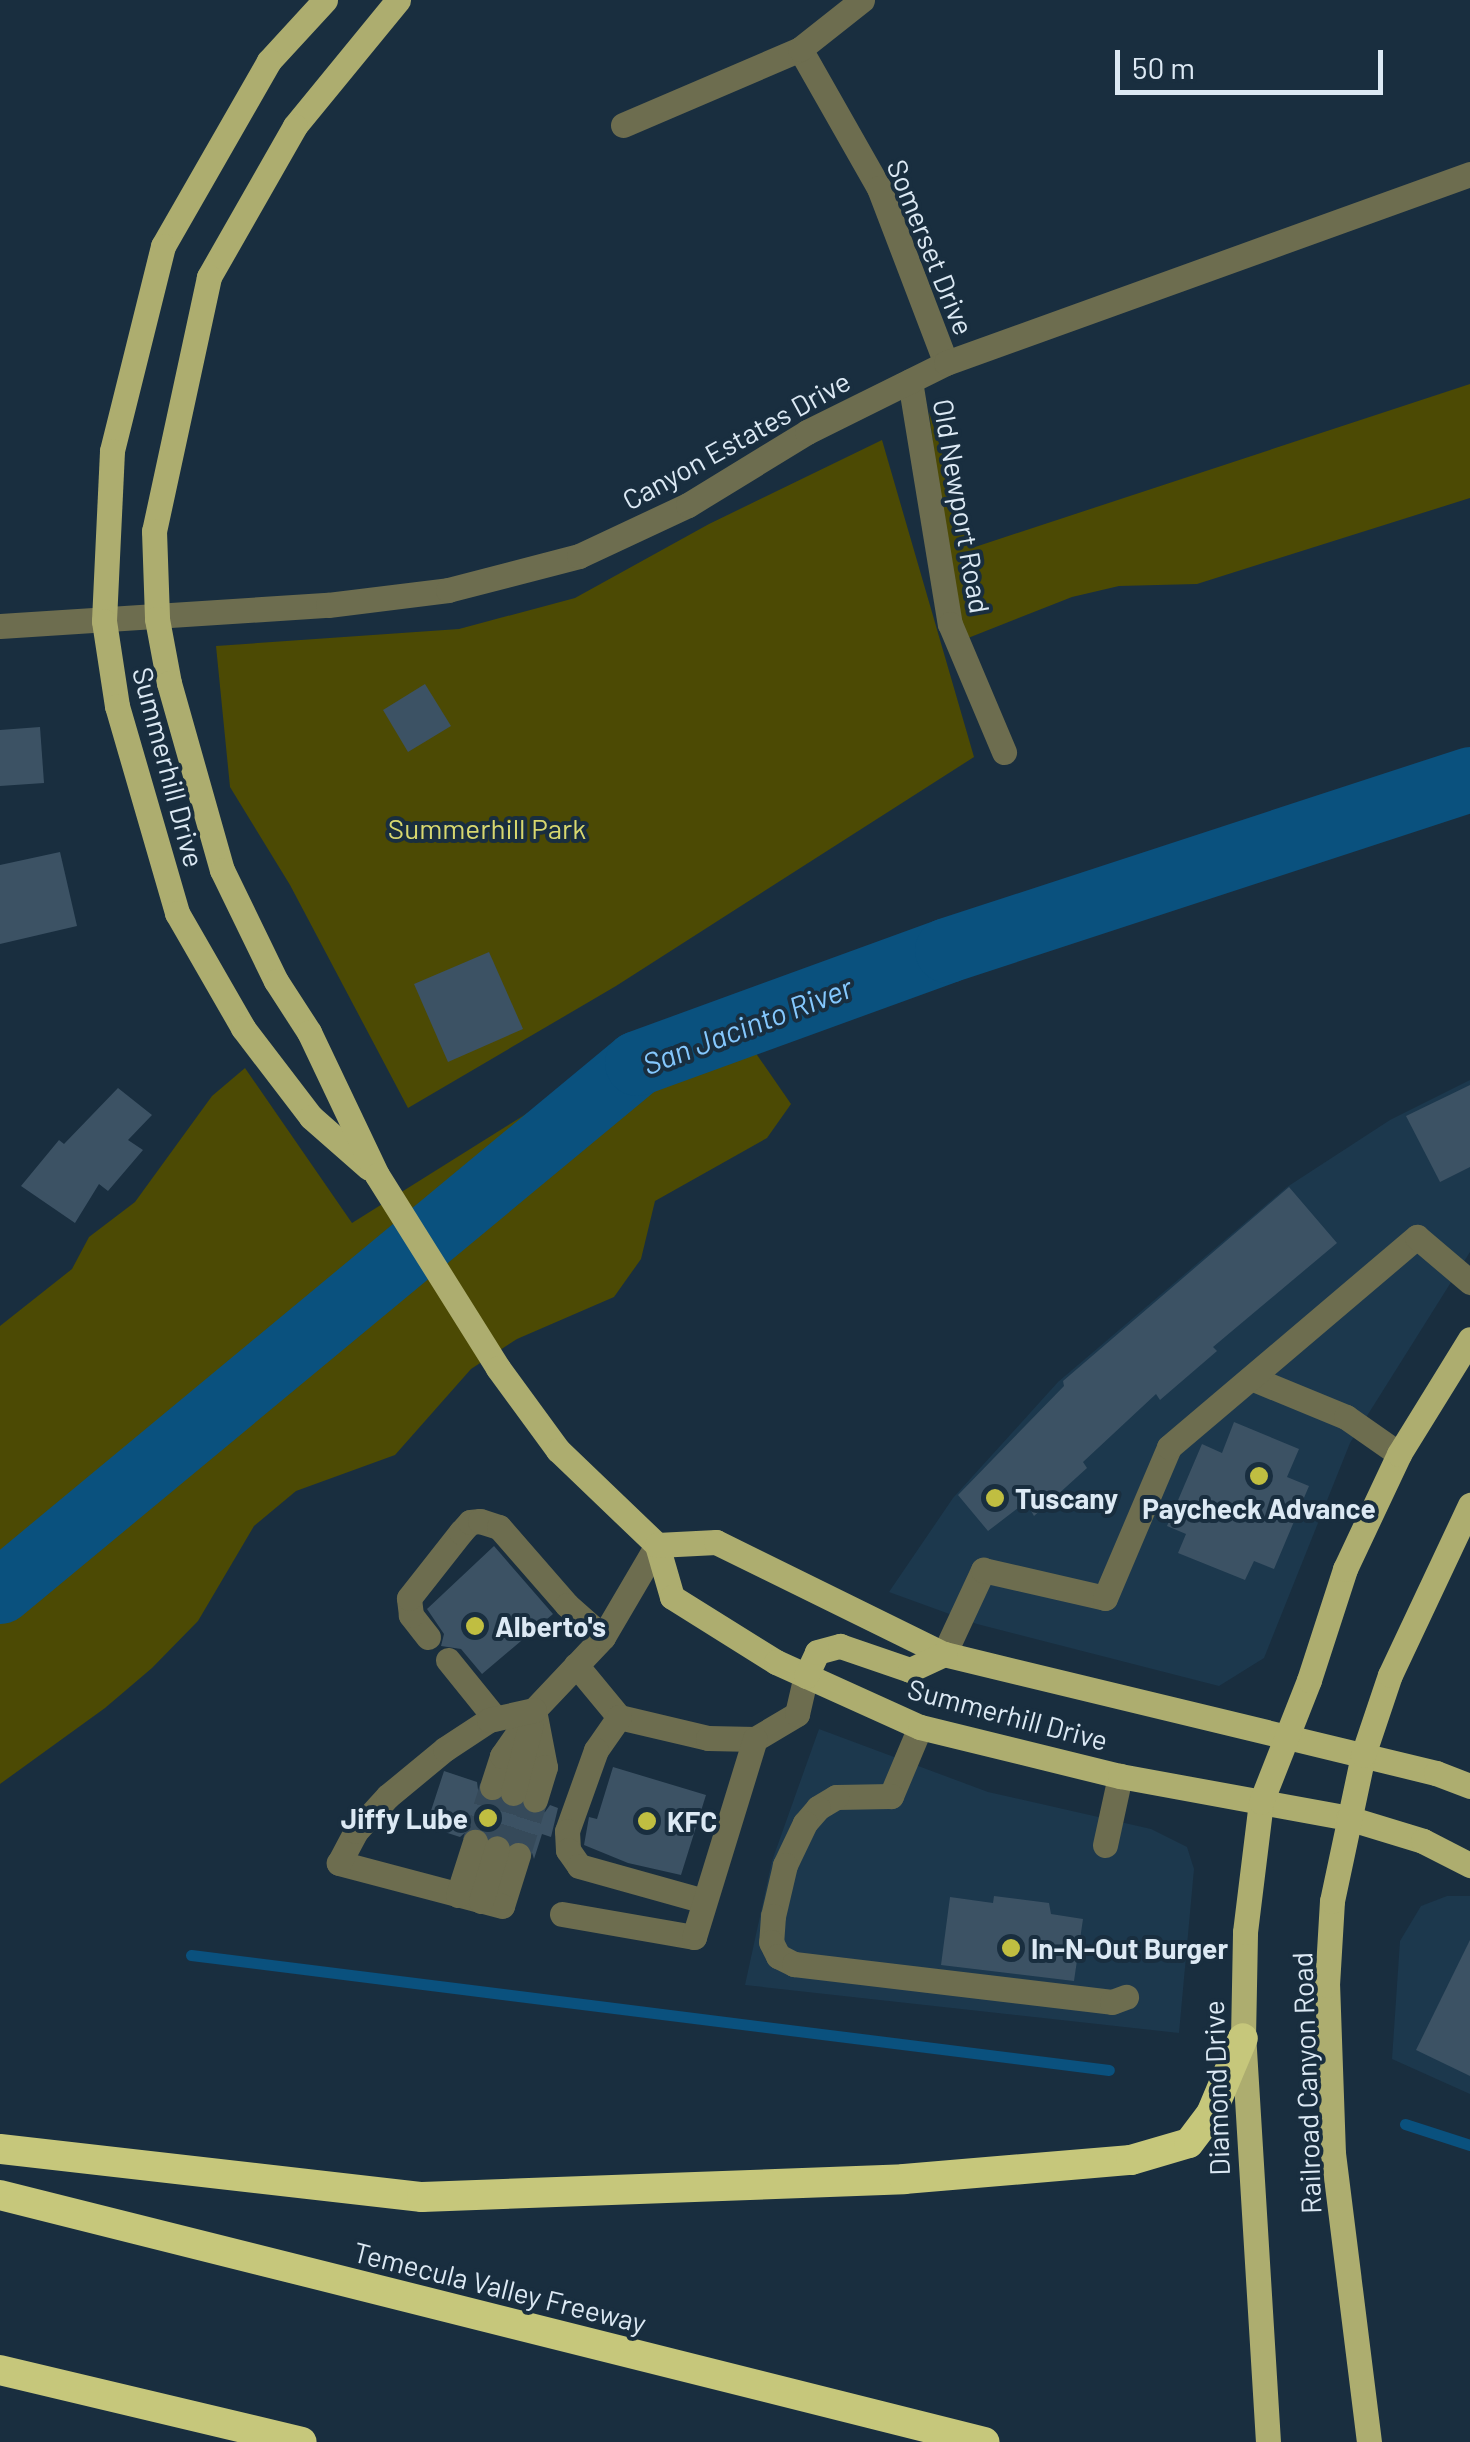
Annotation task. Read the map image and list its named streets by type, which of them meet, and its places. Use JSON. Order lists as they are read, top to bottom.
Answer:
{
  "streets": {
    "highway": ["Temecula Valley Freeway"],
    "main road": ["Summerhill Drive", "Railroad Canyon Road", "Diamond Drive"],
    "street": ["Somerset Drive", "Canyon Estates Drive", "Old Newport Road"]
  },
  "crossings": [
    ["Somerset Drive", "Canyon Estates Drive"],
    ["Canyon Estates Drive", "Old Newport Road"],
    ["Canyon Estates Drive", "Summerhill Drive"],
    ["Summerhill Drive", "Railroad Canyon Road"],
    ["Summerhill Drive", "Diamond Drive"]
  ],
  "water": ["San Jacinto River"],
  "parks": ["Summerhill Park"],
  "places": [
    "Paycheck Advance",
    "Tuscany",
    "Alberto's",
    "Jiffy Lube",
    "KFC",
    "In-N-Out Burger"
  ],
  "scale_bar": "50 m"
}
